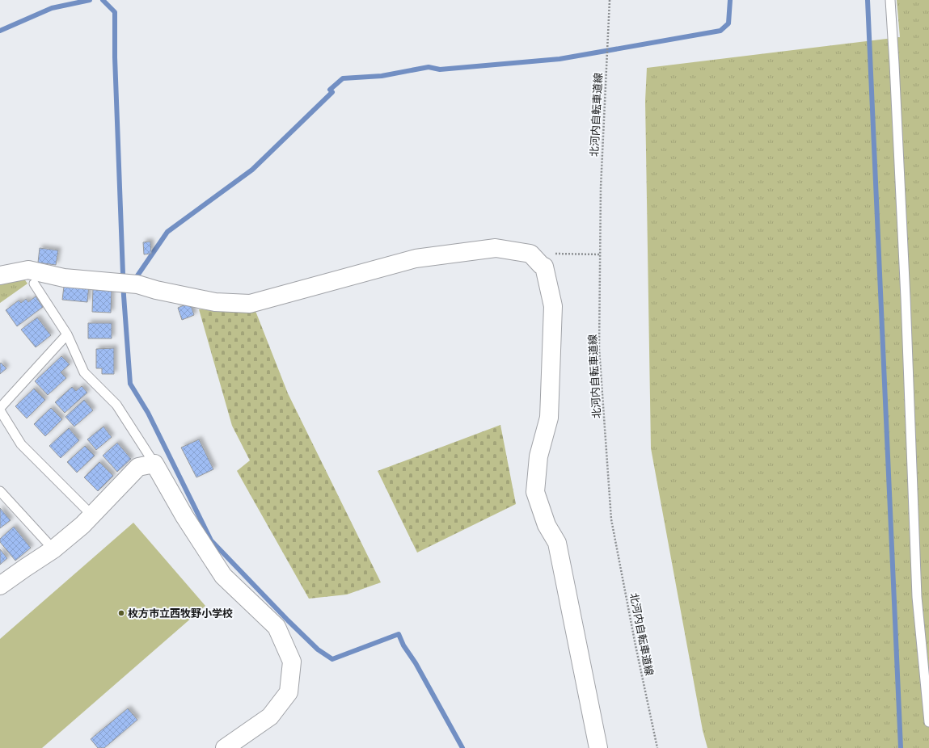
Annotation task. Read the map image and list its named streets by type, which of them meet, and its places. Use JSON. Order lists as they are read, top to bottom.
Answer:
{
  "streets": {
    "path": ["北河内自転車道線"]
  },
  "places": ["枚方市立西牧野小学校"]
}
